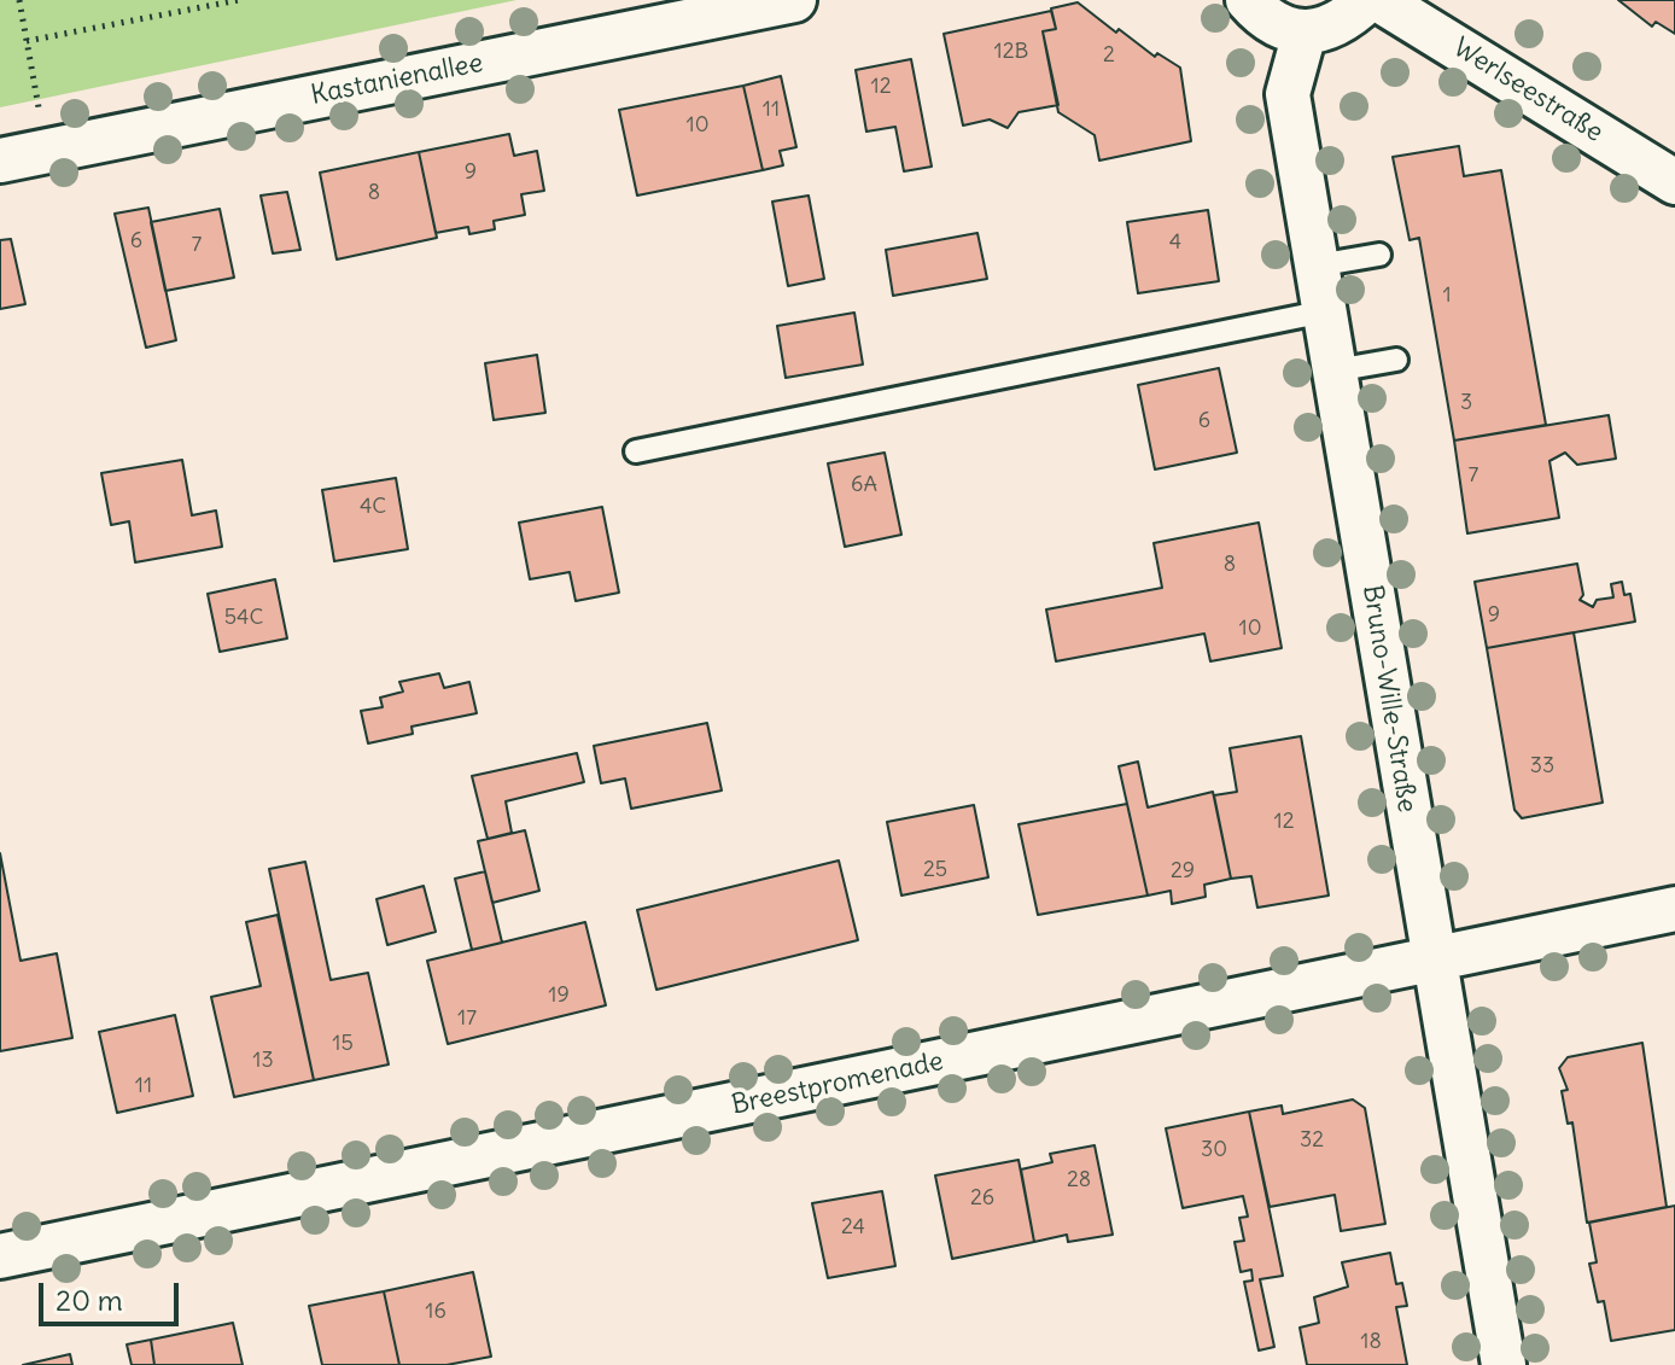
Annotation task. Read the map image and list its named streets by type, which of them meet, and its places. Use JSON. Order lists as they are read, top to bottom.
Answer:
{
  "streets": {
    "street": [
      "Kastanienallee",
      "Werlseestraße",
      "Bruno-Wille-Straße",
      "Breestpromenade"
    ]
  },
  "crossings": [
    ["Bruno-Wille-Straße", "Breestpromenade"]
  ],
  "house_numbers": [
    "12B",
    "2",
    "12",
    "11",
    "10",
    "9",
    "8",
    "6",
    "4",
    "7",
    "1",
    "3",
    "6",
    "7",
    "6A",
    "4C",
    "8",
    "9",
    "54C",
    "10",
    "33",
    "12",
    "25",
    "29",
    "19",
    "17",
    "15",
    "13",
    "11",
    "32",
    "30",
    "28",
    "26",
    "24",
    "16",
    "18"
  ],
  "scale_bar": "20 m"
}
